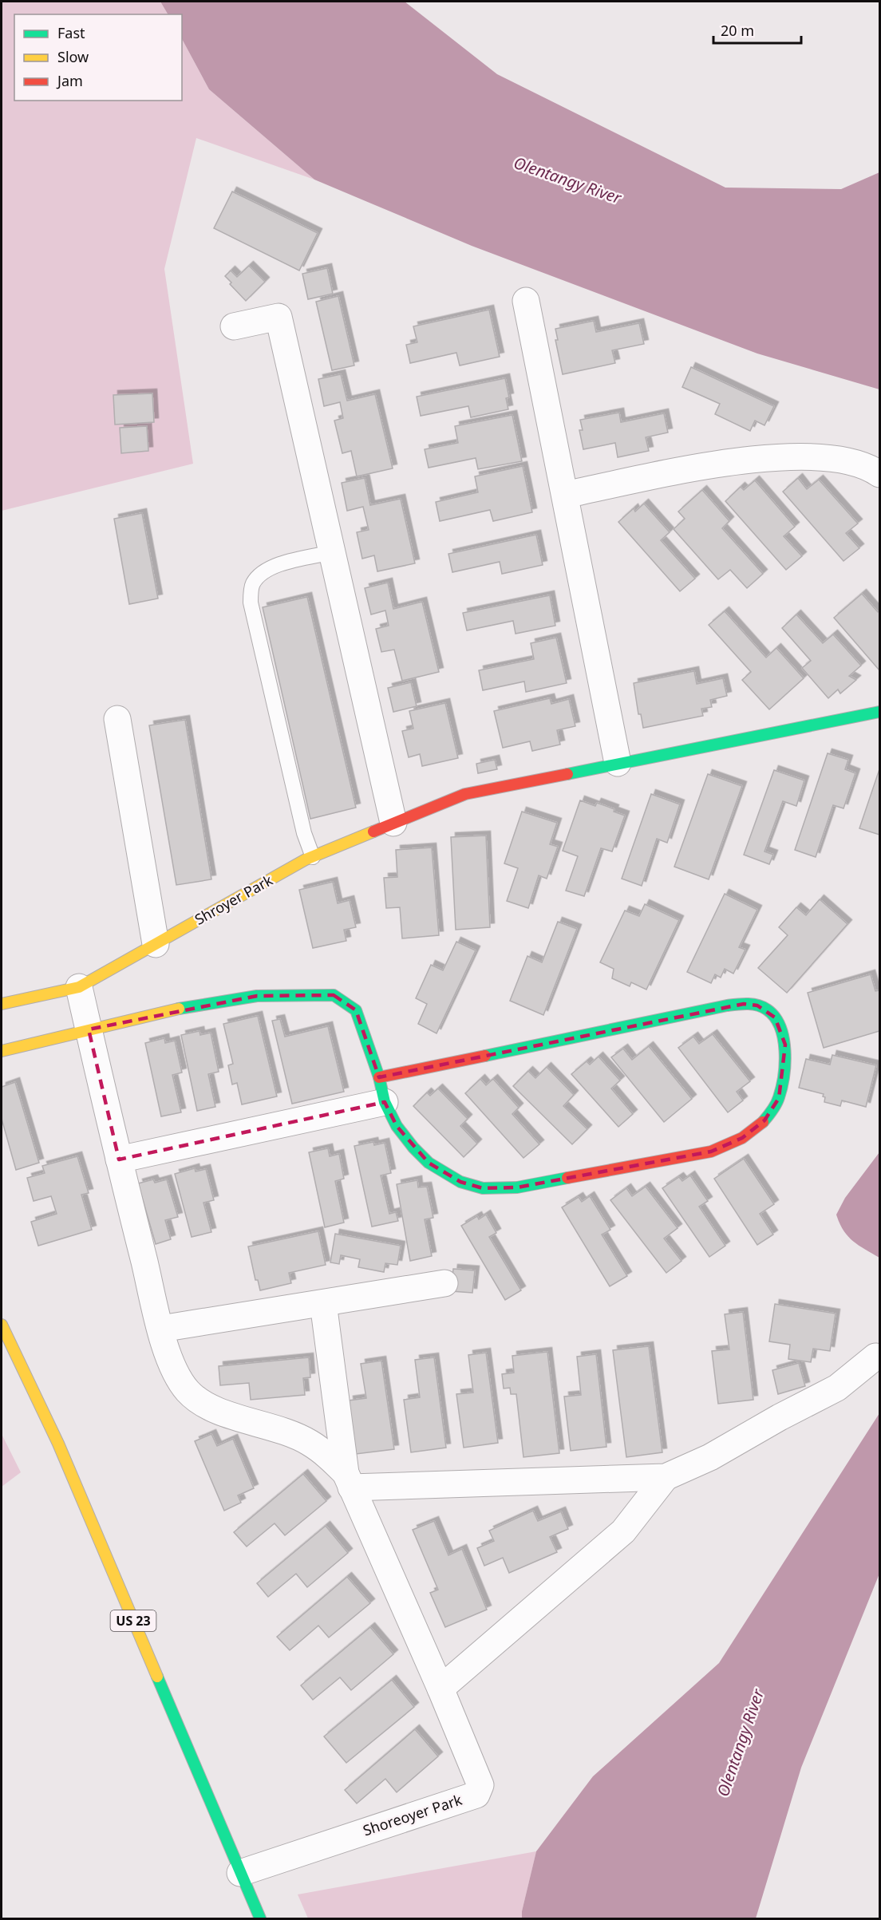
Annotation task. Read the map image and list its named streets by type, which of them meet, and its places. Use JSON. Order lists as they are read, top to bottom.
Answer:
{
  "streets": {
    "main road": ["Shroyer Park", "US 23"],
    "street": ["Shoreoyer Park"]
  },
  "crossings": [
    ["US 23", "Shoreoyer Park"]
  ],
  "water": ["Olentangy River"],
  "legend": ["Fast", "Slow", "Jam"],
  "scale_bar": "20 m"
}
